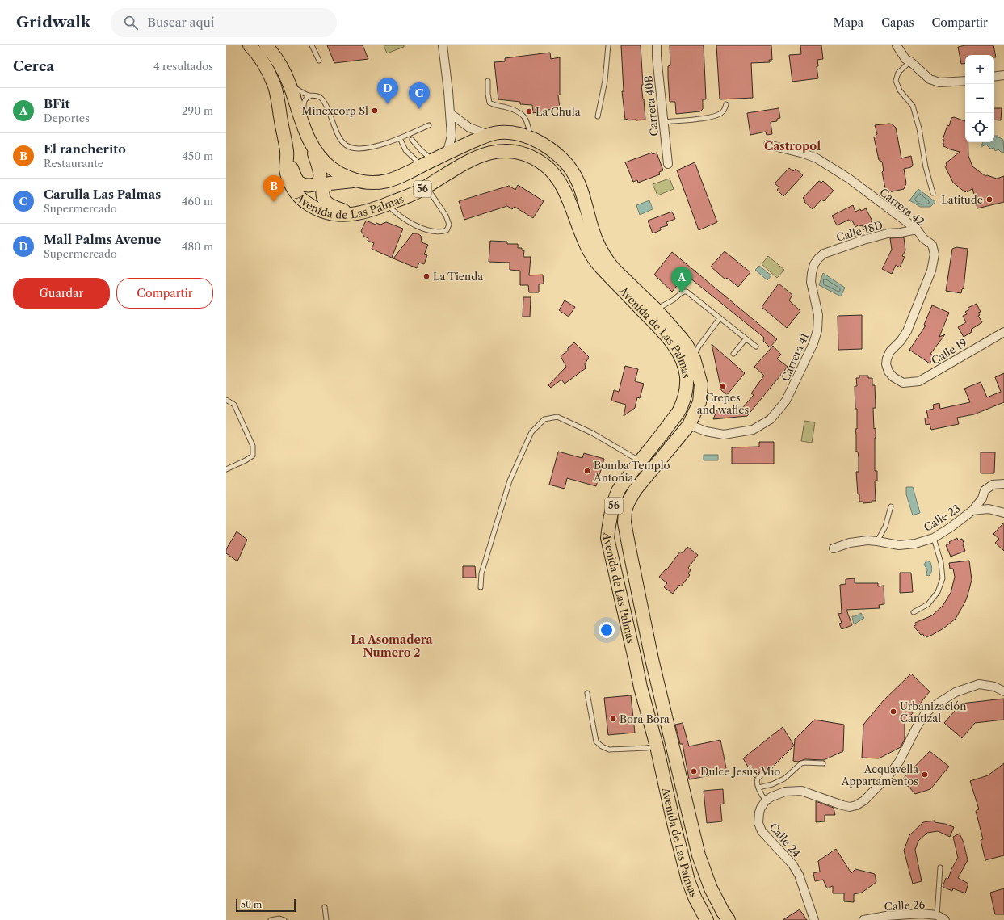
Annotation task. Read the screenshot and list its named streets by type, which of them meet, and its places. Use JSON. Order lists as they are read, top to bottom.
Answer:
{
  "streets": {
    "main road": ["56", "Avenida de Las Palmas"],
    "street": [
      "Carrera 40B",
      "Carrera 42",
      "Calle 18D",
      "Calle 19",
      "Carrera 41",
      "Calle 23",
      "Calle 24",
      "Calle 26"
    ]
  },
  "crossings": [
    ["Avenida de Las Palmas", "Carrera 41"],
    ["Carrera 42", "Calle 18D"],
    ["Carrera 42", "Calle 19"],
    ["Calle 18D", "Carrera 41"]
  ],
  "districts": ["Castropol", "La Asomadera Numero 2"],
  "places": [
    "Minexcorp Sl",
    "La Chula",
    "Latitude",
    "La Tienda",
    "Crepes and wafles",
    "Bomba Templo Antonia",
    "Urbanización Cantizal",
    "Bora Bora",
    "Dulce Jesús Mío",
    "Acquavella Appartamentos"
  ],
  "scale_bar": "50 m",
  "page": {
    "header": "Gridwalk",
    "search": "Buscar aquí",
    "nav": ["Mapa", "Capas", "Compartir"],
    "heading": ["Cerca", "4 resultados"],
    "map_buttons": ["+", "−"],
    "pins": [
      "D",
      "C",
      "B",
      "A"
    ],
    "list": [
      {
        "mark": "A",
        "name": "BFit",
        "note": "Deportes",
        "value": "290 m"
      },
      {
        "mark": "B",
        "name": "El rancherito",
        "note": "Restaurante",
        "value": "450 m"
      },
      {
        "mark": "C",
        "name": "Carulla Las Palmas",
        "note": "Supermercado",
        "value": "460 m"
      },
      {
        "mark": "D",
        "name": "Mall Palms Avenue",
        "note": "Supermercado",
        "value": "480 m"
      }
    ],
    "buttons": ["Guardar", "Compartir"],
    "scale": "50 m"
  }
}
